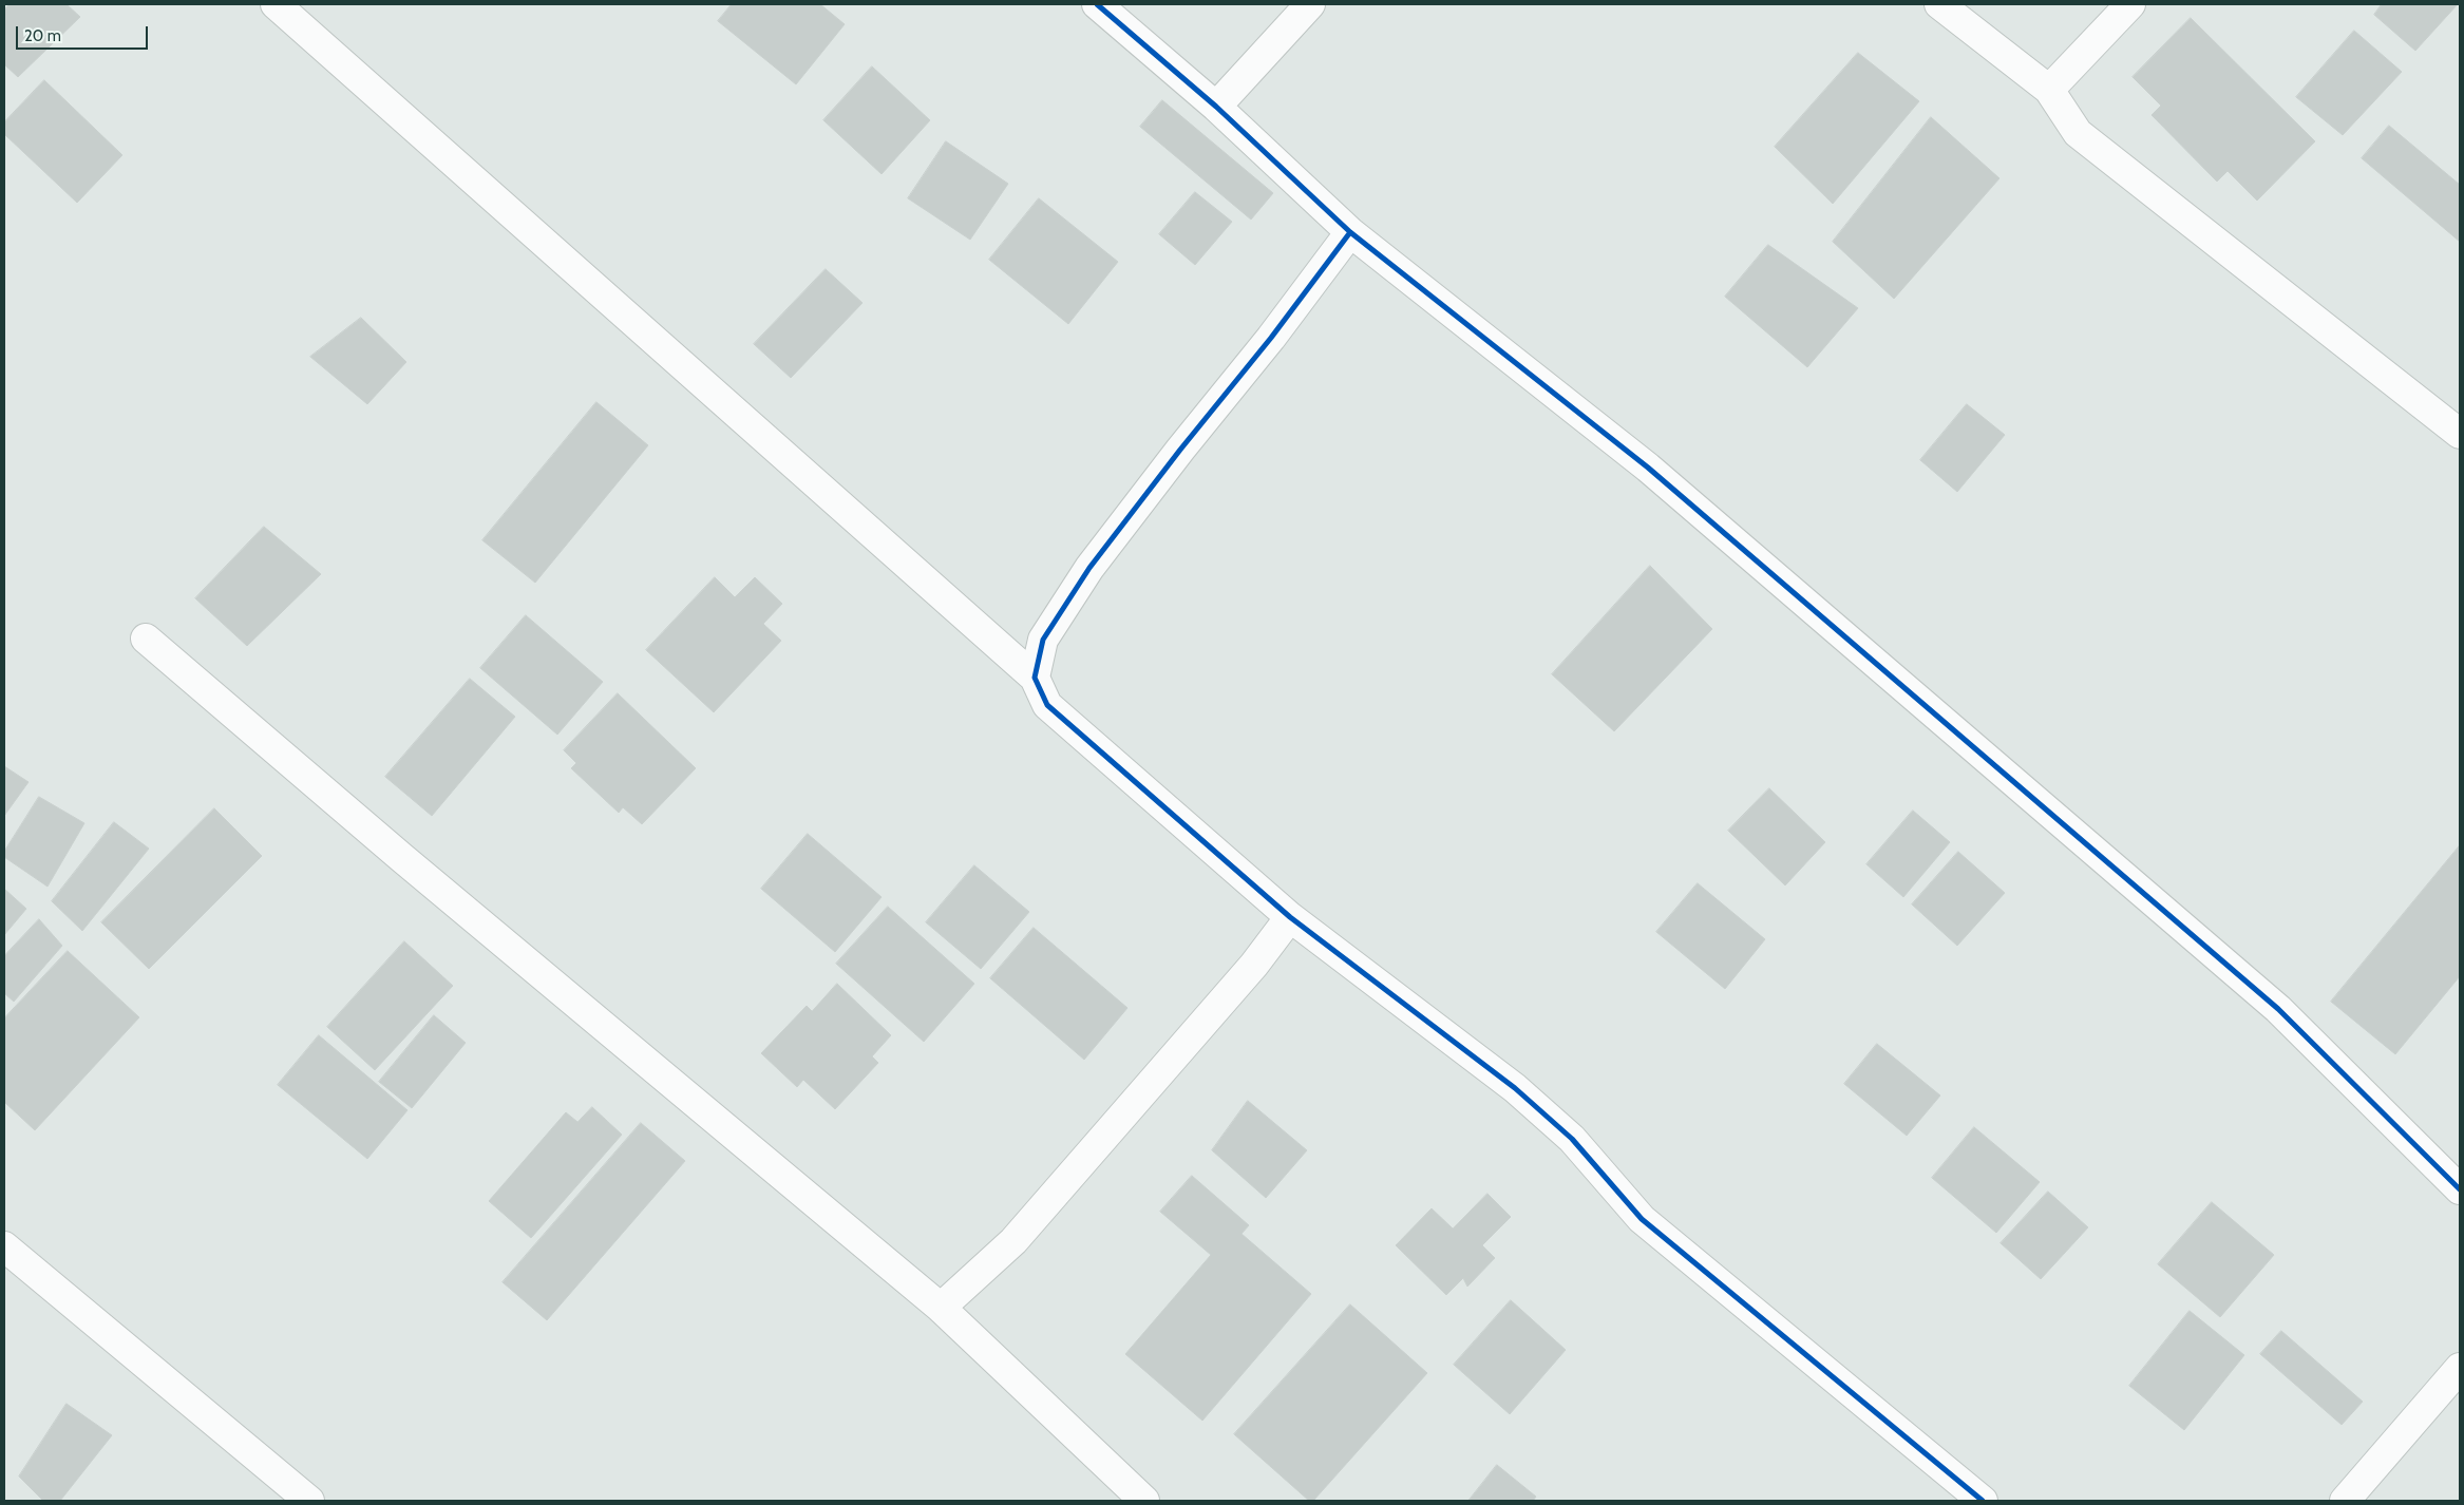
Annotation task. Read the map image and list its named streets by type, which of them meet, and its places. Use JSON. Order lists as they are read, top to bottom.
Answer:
{
  "scale_bar": "20 m"
}
